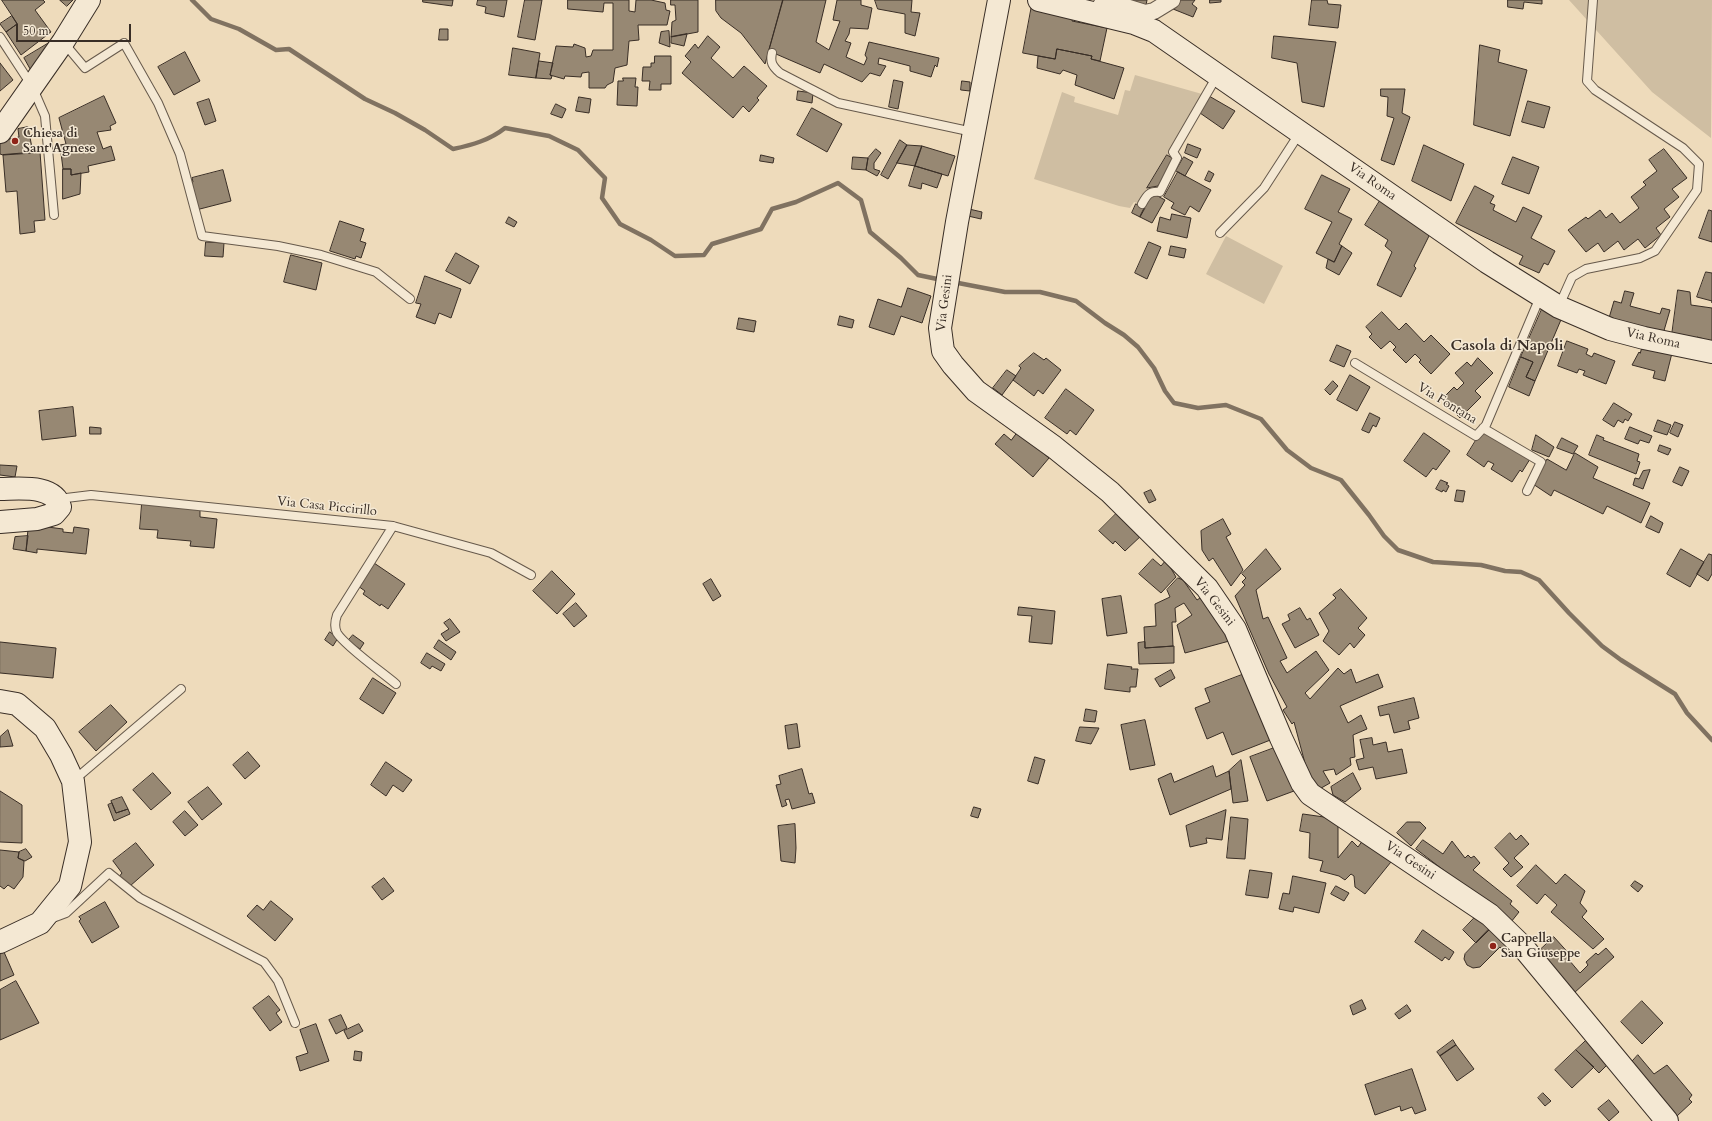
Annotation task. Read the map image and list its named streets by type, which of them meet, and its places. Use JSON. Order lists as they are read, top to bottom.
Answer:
{
  "streets": {
    "street": ["Via Roma", "Via Gesini"],
    "lane": ["Via Fontana", "Via Casa Piccirillo"]
  },
  "crossings": [
    ["Via Roma", "Via Fontana"]
  ],
  "districts": ["Casola di Napoli"],
  "places": ["Chiesa di Sant'Agnese", "Cappella San Giuseppe"],
  "scale_bar": "50 m"
}
